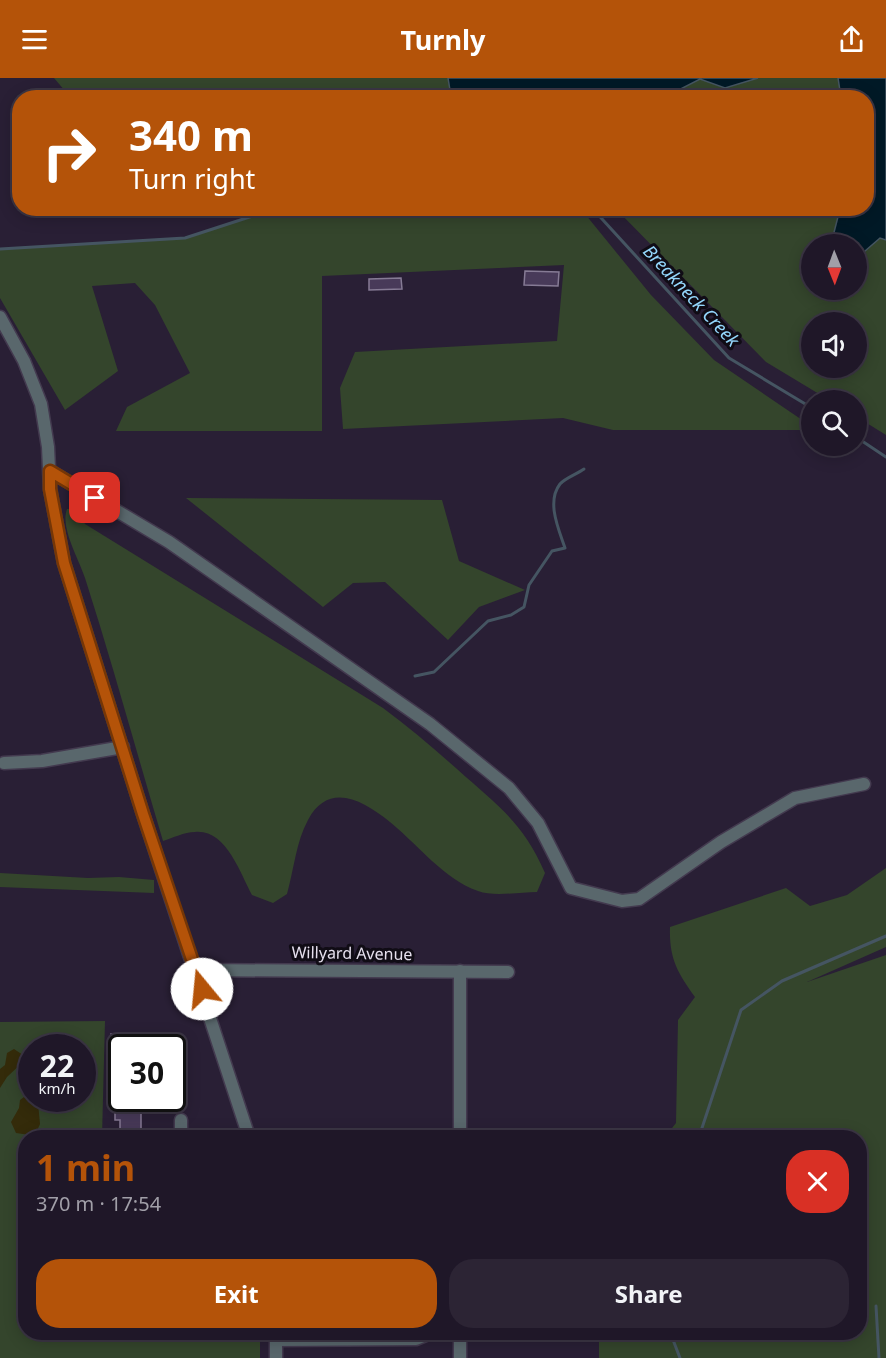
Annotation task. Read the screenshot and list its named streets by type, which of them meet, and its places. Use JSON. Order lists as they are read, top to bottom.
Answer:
{
  "streets": {
    "street": ["Willyard Avenue"]
  },
  "water": ["Breakneck Creek"],
  "north": "bottom",
  "page": {
    "header": "Turnly",
    "turn": ["340 m", "Turn right"],
    "speed": "22 km/h",
    "limit": "30",
    "heading": ["1 min", "370 m · 17:54"],
    "buttons": ["Exit", "Share"]
  }
}
